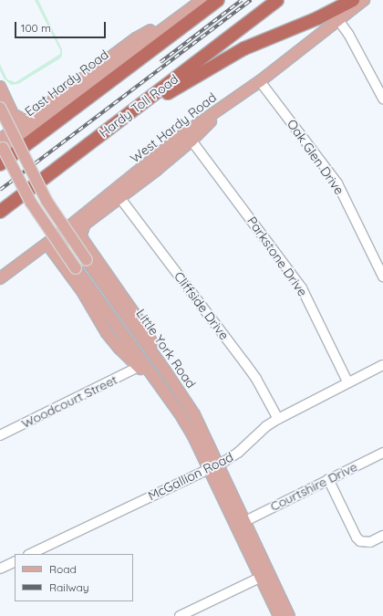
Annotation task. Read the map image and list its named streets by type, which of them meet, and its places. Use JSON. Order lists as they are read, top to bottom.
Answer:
{
  "streets": {
    "highway": ["Hardy Toll Road"],
    "main road": ["East Hardy Road", "West Hardy Road", "Little York Road"],
    "street": [
      "Oak Glen Drive",
      "Parkstone Drive",
      "Cliffside Drive",
      "Woodcourt Street",
      "McGallion Road",
      "Courtshire Drive"
    ]
  },
  "crossings": [
    ["East Hardy Road", "Little York Road"],
    ["West Hardy Road", "Oak Glen Drive"],
    ["West Hardy Road", "Little York Road"],
    ["Parkstone Drive", "McGallion Road"],
    ["Cliffside Drive", "McGallion Road"],
    ["Little York Road", "McGallion Road"],
    ["Little York Road", "Courtshire Drive"]
  ],
  "legend": ["Road", "Railway"],
  "scale_bar": "100 m"
}
